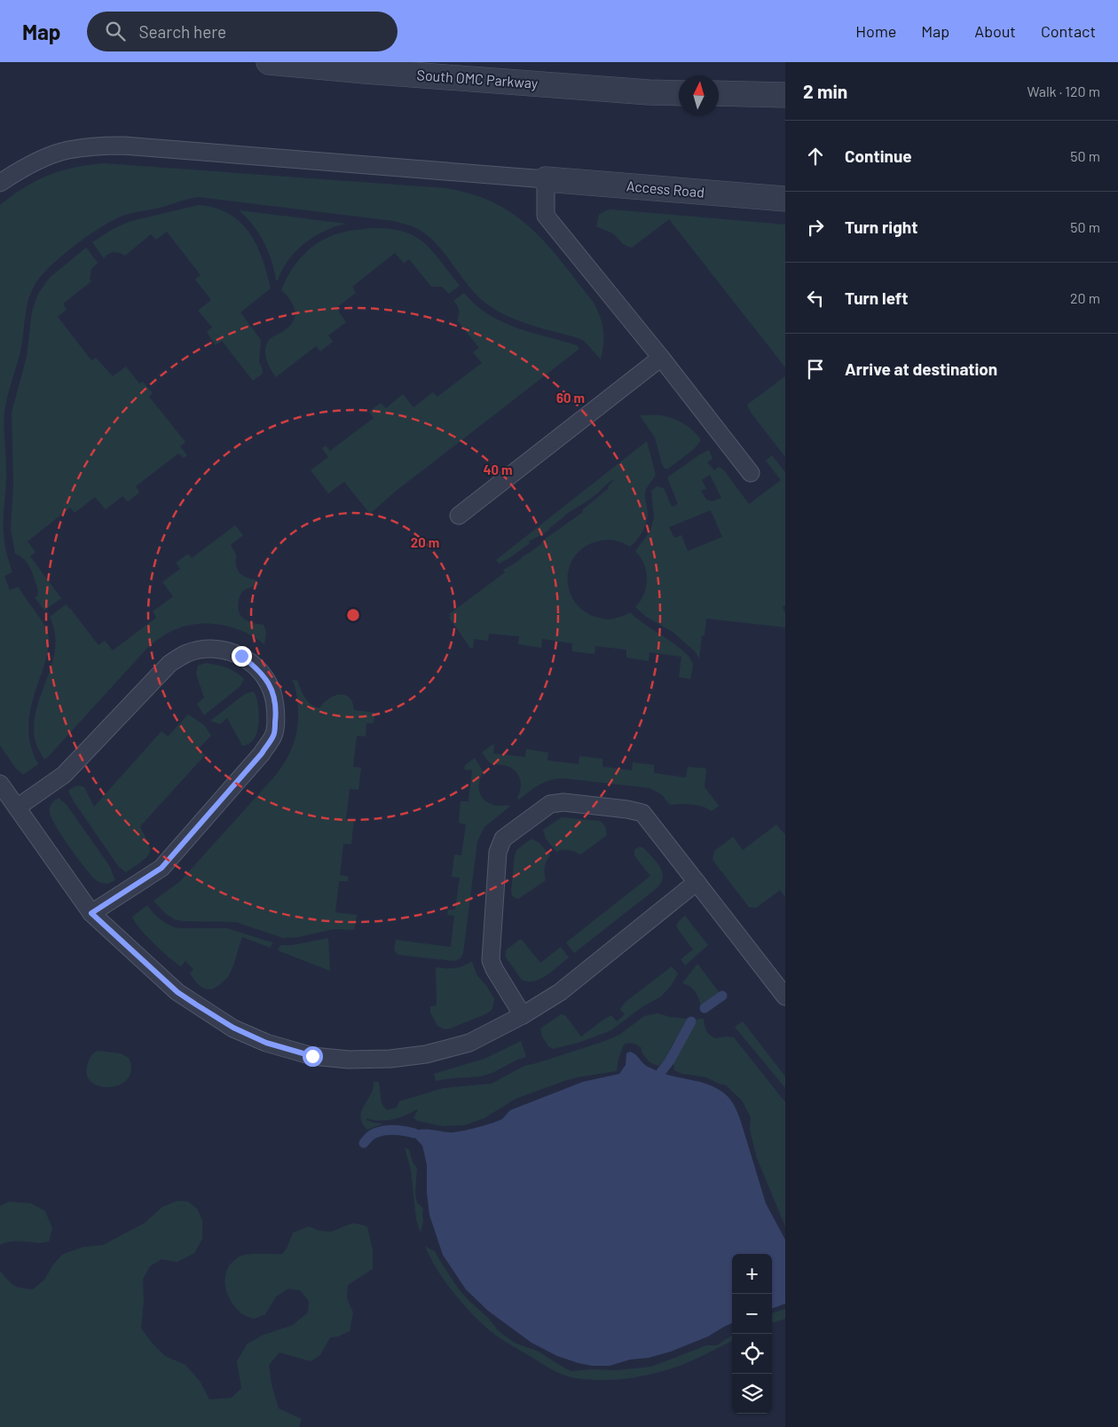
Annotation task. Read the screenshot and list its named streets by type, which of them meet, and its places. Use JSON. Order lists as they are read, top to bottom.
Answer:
{
  "streets": {
    "street": ["South OMC Parkway", "Access Road"]
  },
  "north": "top",
  "page": {
    "header": "Map",
    "search": "Search here",
    "nav": [
      "Home",
      "Map",
      "About",
      "Contact"
    ],
    "heading": ["2 min", "Walk · 120 m"],
    "list": [
      ["Continue", "50 m"],
      ["Turn right", "50 m"],
      ["Turn left", "20 m"],
      "Arrive at destination"
    ],
    "map_buttons": ["+", "−"]
  },
  "rings": ["60 m", "40 m", "20 m"]
}
